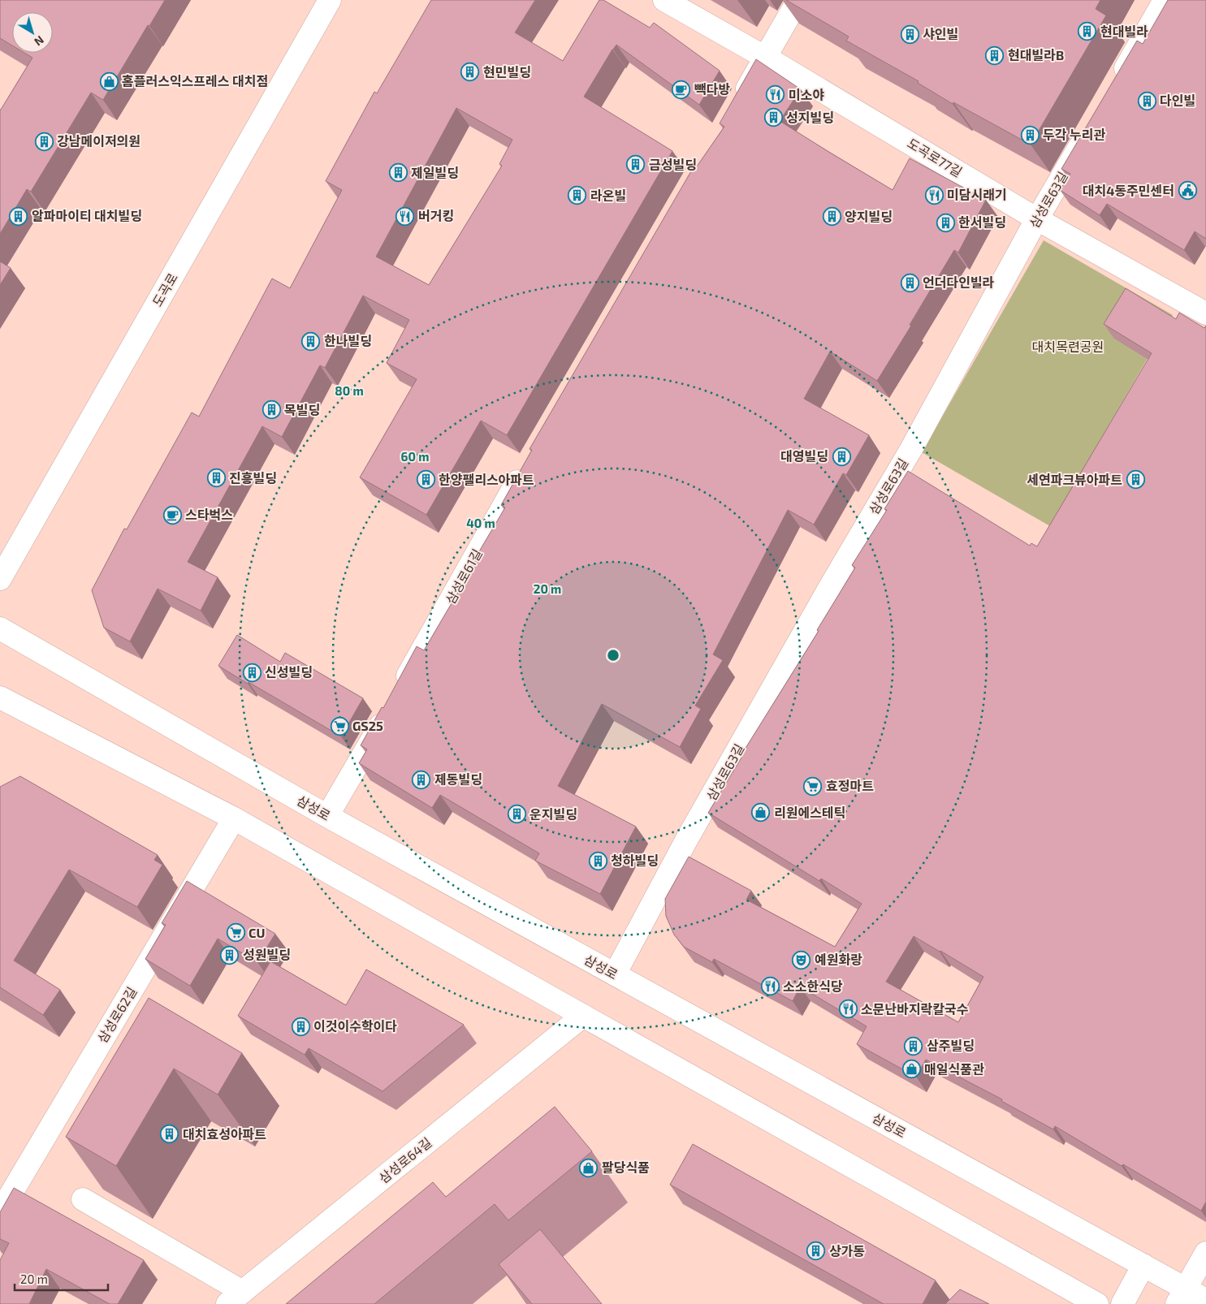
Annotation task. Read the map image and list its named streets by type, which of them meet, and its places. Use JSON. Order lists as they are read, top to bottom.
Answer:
{
  "streets": {
    "street": [
      "도곡로77길",
      "삼성로63길",
      "도곡로",
      "삼성로61길",
      "삼성로",
      "삼성로62길",
      "삼성로64길"
    ]
  },
  "crossings": [
    ["도곡로77길", "삼성로63길"],
    ["삼성로63길", "삼성로"],
    ["삼성로61길", "삼성로"]
  ],
  "parks": ["대치목련공원"],
  "places": {
    "building": [
      "현대빌라",
      "샤인빌",
      "현대빌라B",
      "현민빌딩",
      "다인빌",
      "성지빌딩",
      "두각 누리관",
      "강남메이저의원",
      "금성빌딩",
      "제일빌딩",
      "라온빌",
      "알파마이티 대치빌딩",
      "양지빌딩",
      "한서빌딩",
      "언더다인빌라",
      "한나빌딩",
      "목빌딩",
      "대영빌딩",
      "진흥빌딩",
      "한양팰리스아파트",
      "세연파크뷰아파트",
      "신성빌딩",
      "제동빌딩",
      "운지빌딩",
      "청하빌딩",
      "성원빌딩",
      "이것이수학이다",
      "삼주빌딩",
      "대치효성아파트",
      "상가동"
    ],
    "shop": [
      "홈플러스익스프레스 대치점",
      "리원에스테틱",
      "매일식품관",
      "팔당식품"
    ],
    "cafe": ["빽다방", "스타벅스"],
    "restaurant": [
      "미소야",
      "미담시래기",
      "버거킹",
      "소소한식당",
      "소문난바지락칼국수"
    ],
    "public building": ["대치4동주민센터"],
    "supermarket": ["GS25", "효정마트", "CU"],
    "theatre": ["예원화랑"]
  },
  "scale_bar": "20 m",
  "north": "bottom right",
  "rings": [
    "80 m",
    "60 m",
    "40 m",
    "20 m"
  ]
}
